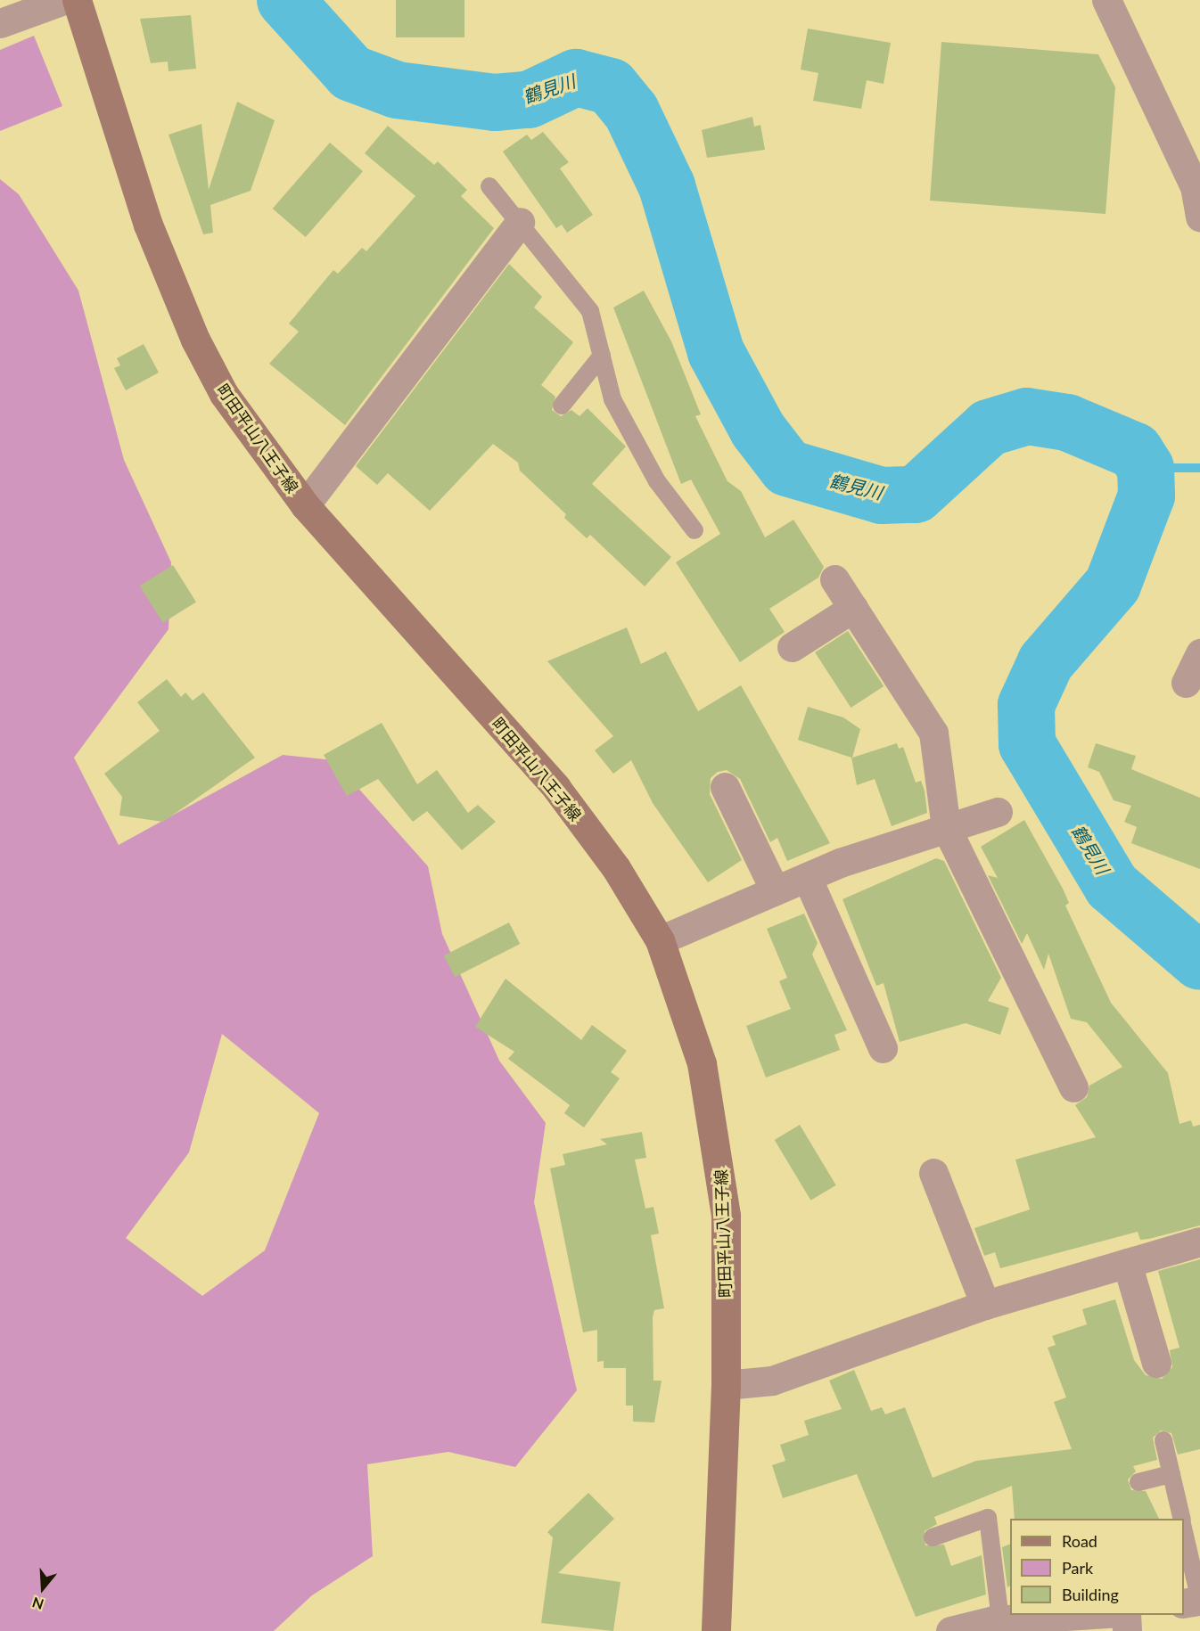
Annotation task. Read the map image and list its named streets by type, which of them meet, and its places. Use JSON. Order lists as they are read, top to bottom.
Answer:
{
  "streets": {
    "main road": ["町田平山八王子線"]
  },
  "water": ["鶴見川"],
  "legend": ["Road", "Park", "Building"],
  "north": "bottom"
}
